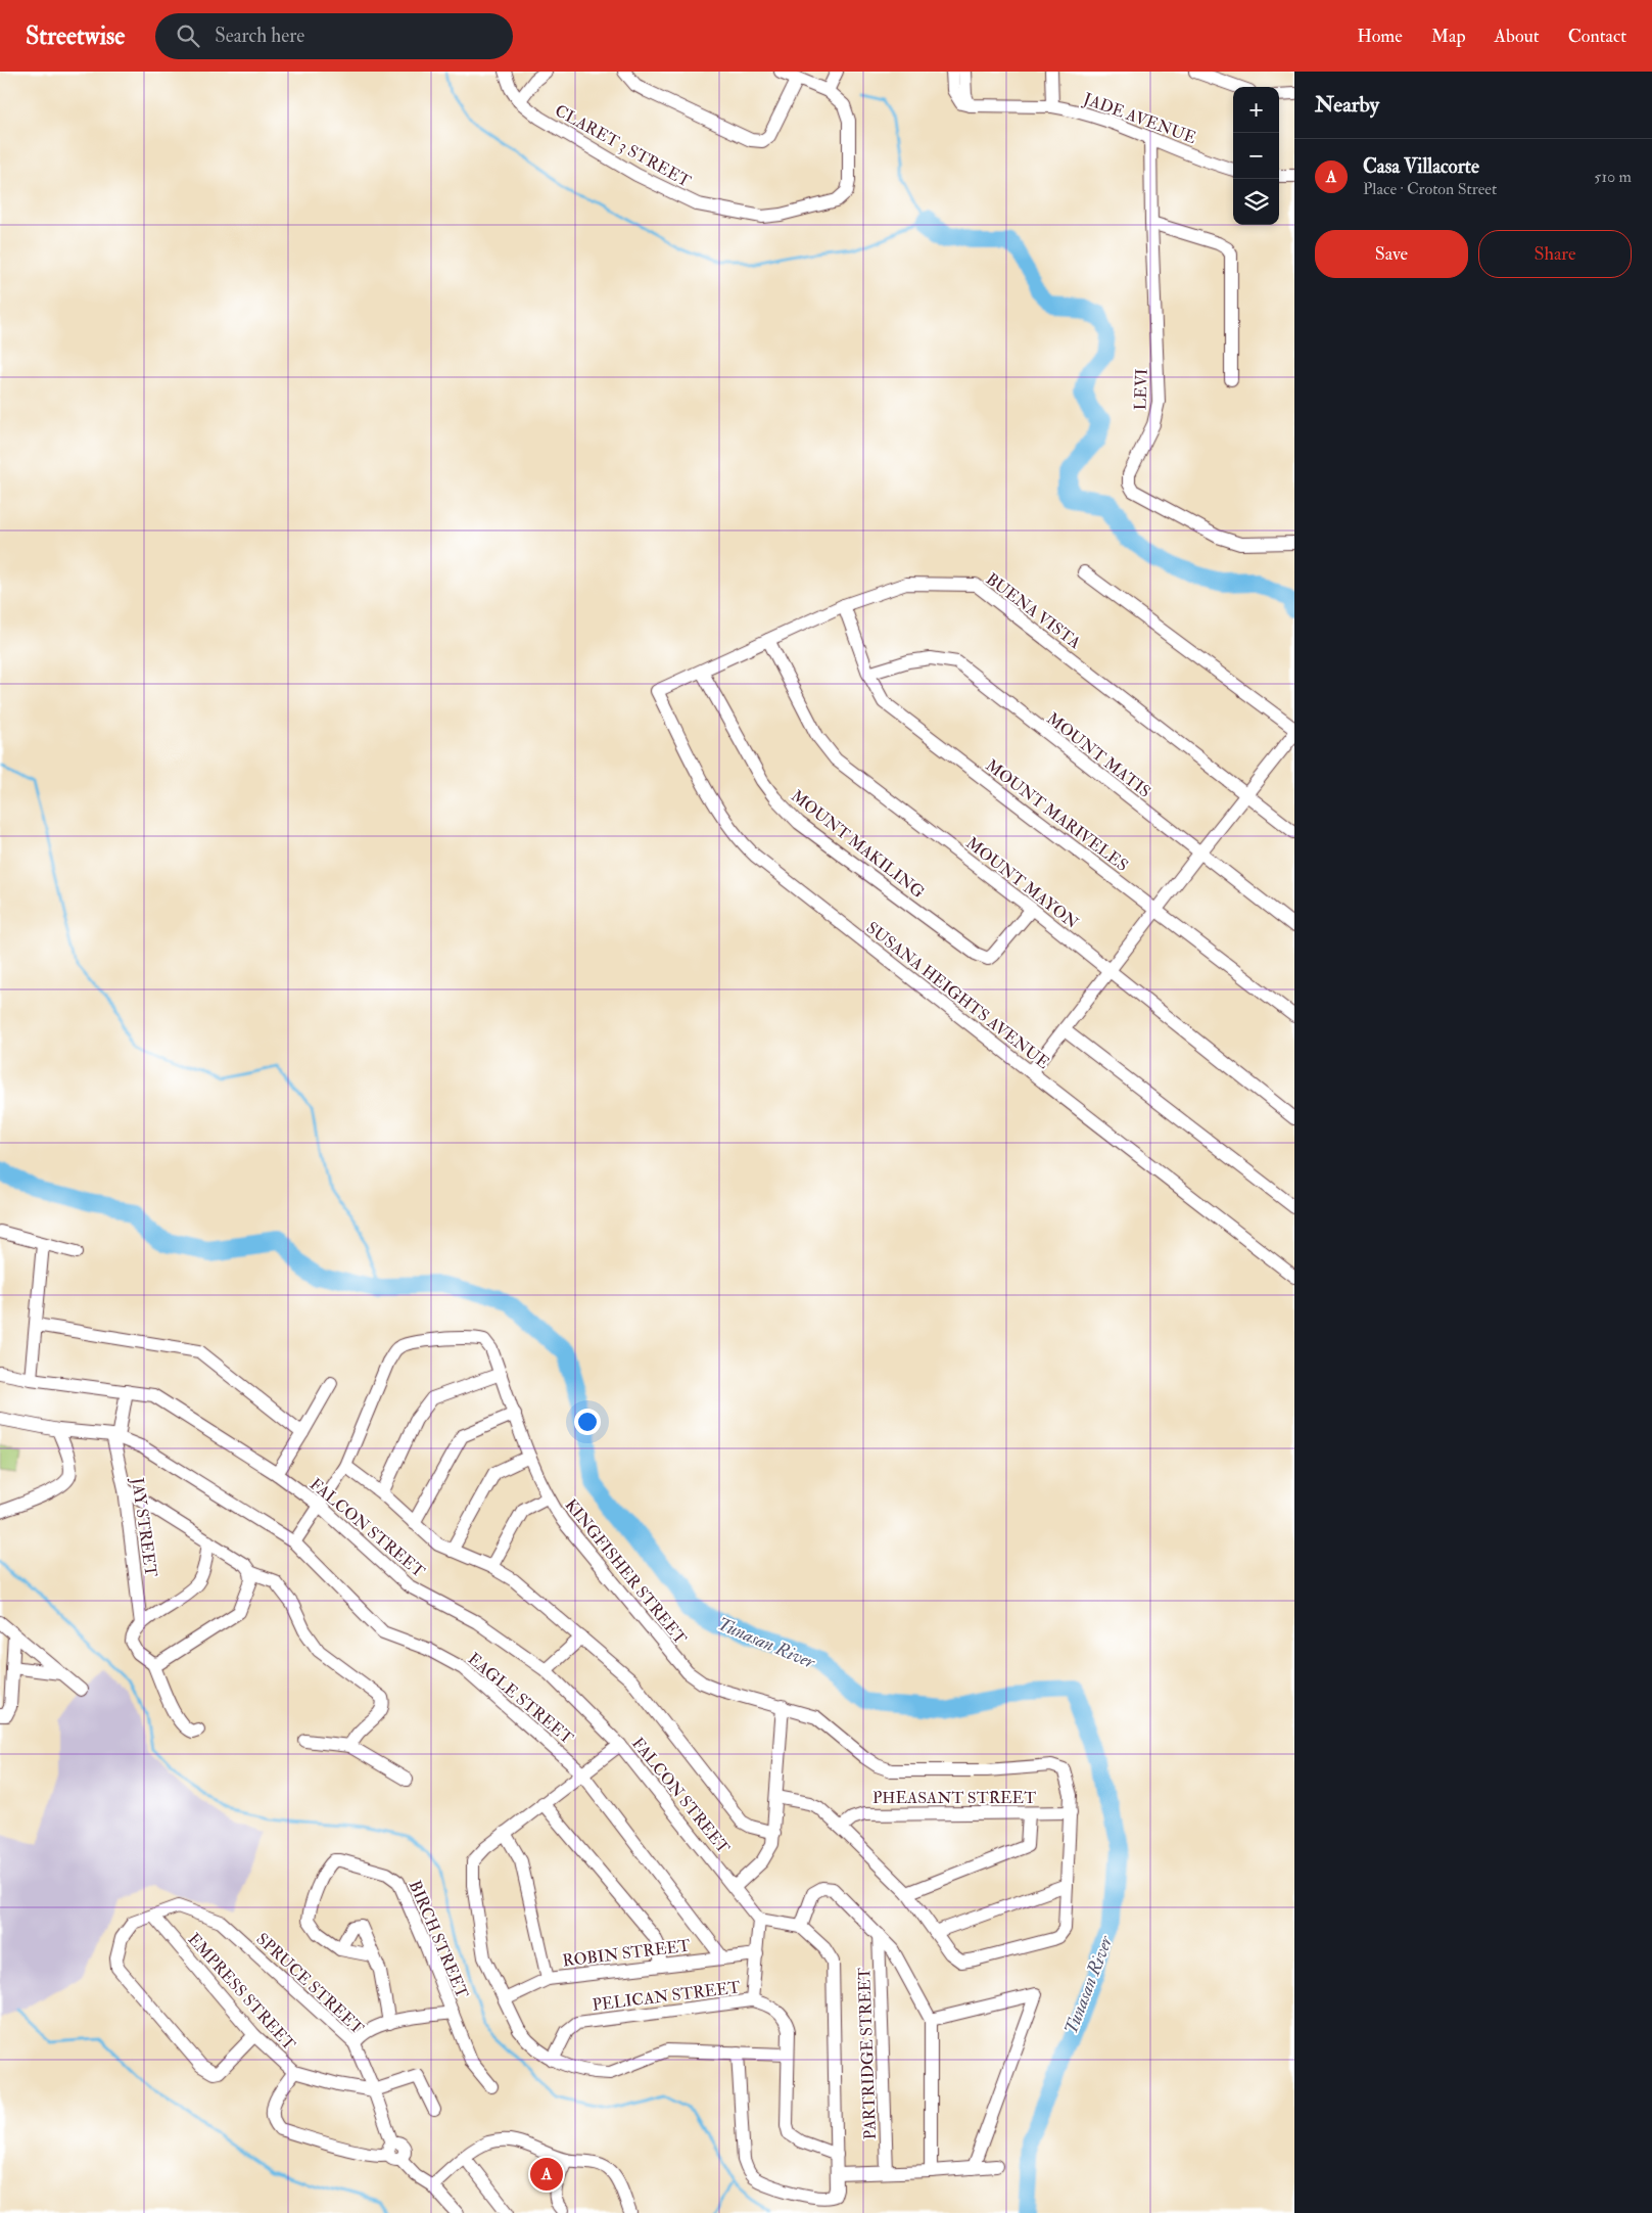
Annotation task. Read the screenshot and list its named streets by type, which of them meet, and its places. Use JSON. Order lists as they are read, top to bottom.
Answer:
{
  "streets": {
    "street": [
      "JADE AVENUE",
      "CLARET 3 STREET",
      "LEVI",
      "BUENA VISTA",
      "MOUNT MATIS",
      "MOUNT MARIVELES",
      "MOUNT MAKILING",
      "MOUNT MAYON",
      "SUSANA HEIGHTS AVENUE",
      "JAY STREET",
      "FALCON STREET",
      "KINGFISHER STREET",
      "EAGLE STREET",
      "PHEASANT STREET",
      "BIRCH STREET",
      "ROBIN STREET",
      "SPRUCE STREET",
      "EMPRESS STREET",
      "PELICAN STREET",
      "PARTRIDGE STREET"
    ]
  },
  "crossings": [
    ["JADE AVENUE", "LEVI"],
    ["BUENA VISTA", "MOUNT MARIVELES"],
    ["BUENA VISTA", "MOUNT MAKILING"],
    ["BUENA VISTA", "MOUNT MAYON"],
    ["BUENA VISTA", "SUSANA HEIGHTS AVENUE"],
    ["MOUNT MATIS", "MOUNT MARIVELES"],
    ["MOUNT MAKILING", "MOUNT MAYON"],
    ["JAY STREET", "EAGLE STREET"],
    ["FALCON STREET", "KINGFISHER STREET"],
    ["KINGFISHER STREET", "EAGLE STREET"],
    ["KINGFISHER STREET", "PHEASANT STREET"],
    ["EAGLE STREET", "ROBIN STREET"],
    ["SPRUCE STREET", "EMPRESS STREET"]
  ],
  "water": ["Tunasan River"],
  "page": {
    "header": "Streetwise",
    "search": "Search here",
    "nav": [
      "Home",
      "Map",
      "About",
      "Contact"
    ],
    "heading": "Nearby",
    "map_buttons": ["+", "−"],
    "list": [
      {
        "mark": "A",
        "name": "Casa Villacorte",
        "note": "Place · Croton Street",
        "value": "510 m"
      }
    ],
    "buttons": ["Save", "Share"],
    "pins": "A"
  }
}
